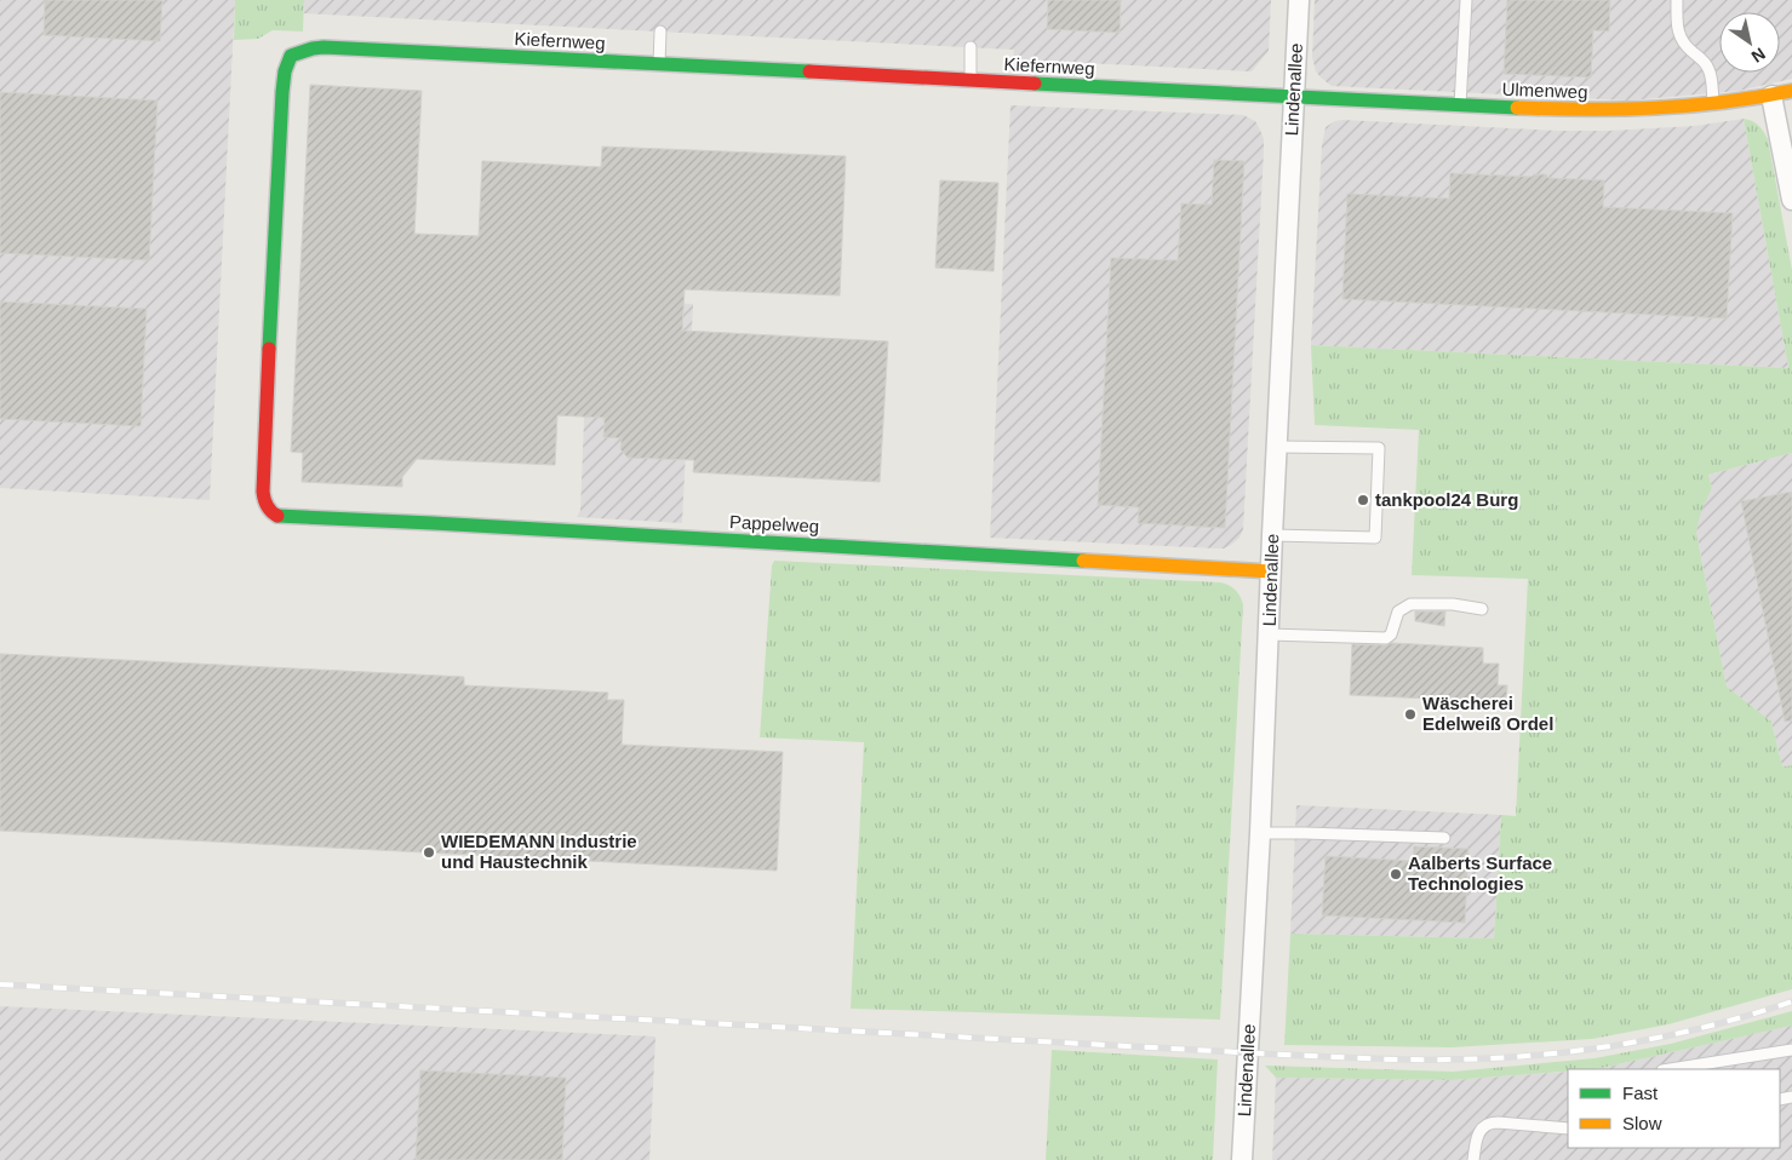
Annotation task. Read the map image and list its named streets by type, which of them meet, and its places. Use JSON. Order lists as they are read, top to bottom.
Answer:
{
  "streets": {
    "street": [
      "Kiefernweg",
      "Lindenallee",
      "Ulmenweg",
      "Pappelweg"
    ]
  },
  "crossings": [
    ["Kiefernweg", "Lindenallee"],
    ["Kiefernweg", "Ulmenweg"],
    ["Kiefernweg", "Pappelweg"],
    ["Lindenallee", "Ulmenweg"],
    ["Lindenallee", "Pappelweg"]
  ],
  "places": [
    "tankpool24 Burg",
    "Wäscherei Edelweiß Ordel",
    "WIEDEMANN Industrie und Haustechnik",
    "Aalberts Surface Technologies"
  ],
  "legend": ["Fast", "Slow"],
  "north": "bottom right"
}
